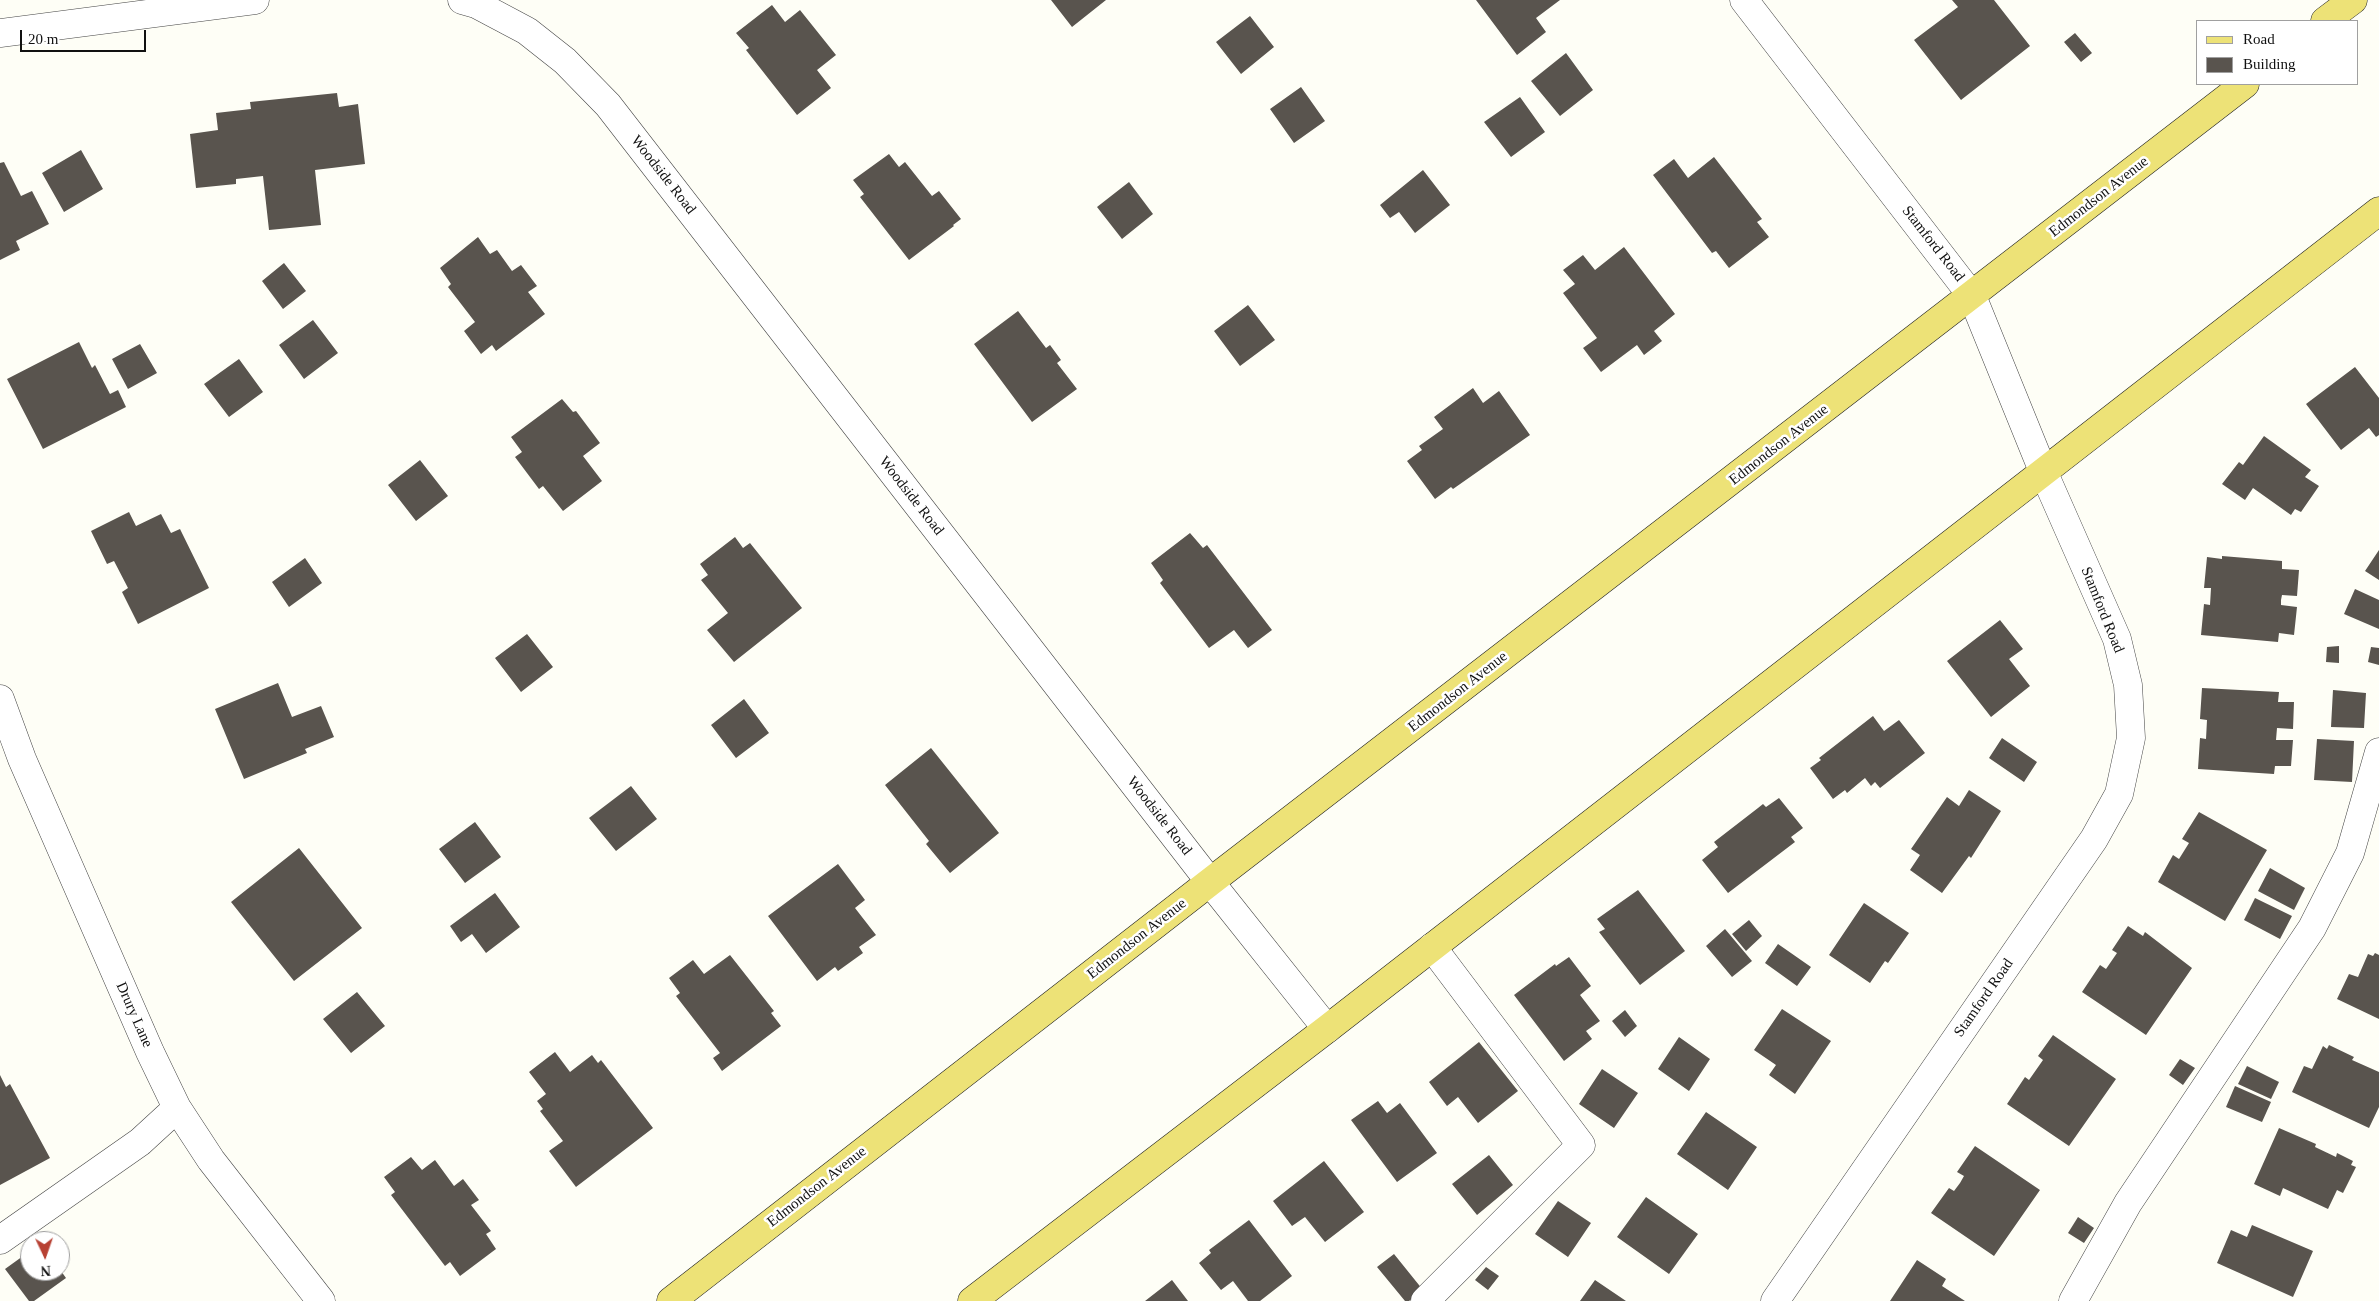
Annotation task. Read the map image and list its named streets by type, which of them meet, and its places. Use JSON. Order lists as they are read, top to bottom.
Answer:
{
  "streets": {
    "main road": ["Edmondson Avenue"],
    "street": ["Woodside Road", "Stamford Road", "Drury Lane"]
  },
  "crossings": [
    ["Woodside Road", "Edmondson Avenue"],
    ["Edmondson Avenue", "Stamford Road"]
  ],
  "legend": ["Road", "Building"],
  "scale_bar": "20 m",
  "north": "bottom"
}
